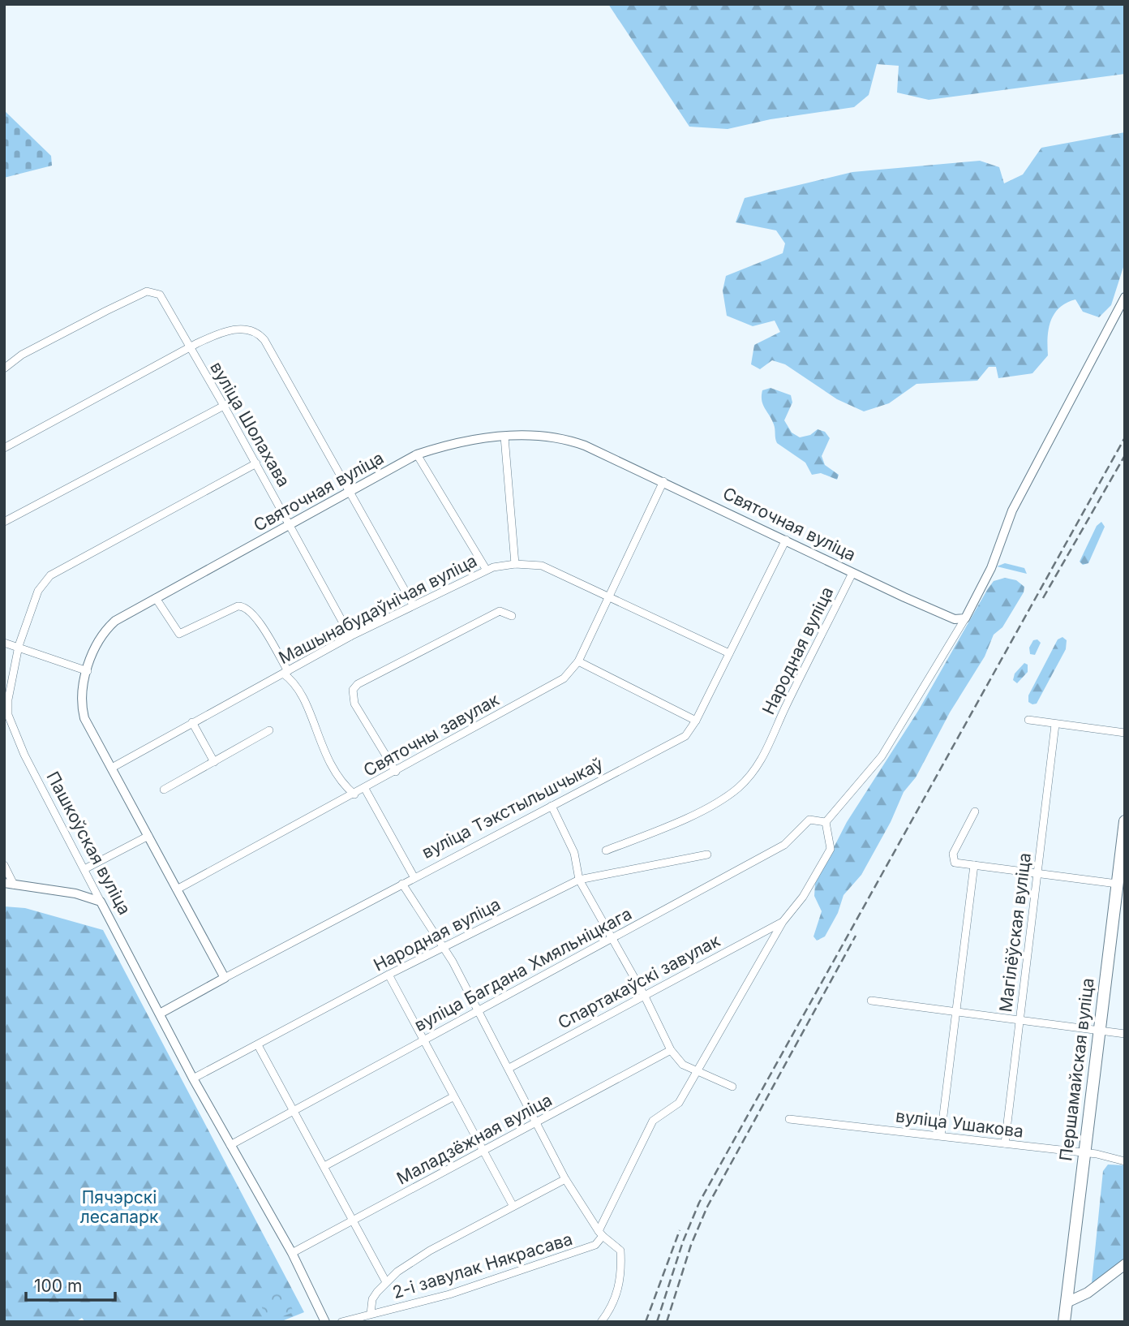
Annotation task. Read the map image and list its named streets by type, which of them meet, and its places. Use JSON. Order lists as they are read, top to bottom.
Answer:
{
  "streets": {
    "main road": ["Першамайская вуліца"],
    "street": [
      "вуліца Шолахава",
      "Святочная вуліца",
      "Машынабудаўнічая вуліца",
      "Народная вуліца",
      "Святочны завулак",
      "вуліца Тэкстыльшчыкаў",
      "Пашкоўская вуліца",
      "Магілёўская вуліца",
      "вуліца Багдана Хмяльніцкага",
      "Спартакаўскі завулак",
      "вуліца Ушакова",
      "Маладзёжная вуліца",
      "2-і завулак Някрасава"
    ]
  },
  "crossings": [
    ["вуліца Шолахава", "Святочная вуліца"],
    ["вуліца Шолахава", "Машынабудаўнічая вуліца"],
    ["вуліца Шолахава", "Пашкоўская вуліца"],
    ["Святочная вуліца", "Машынабудаўнічая вуліца"],
    ["Святочная вуліца", "Народная вуліца"],
    ["Святочная вуліца", "Святочны завулак"],
    ["Святочная вуліца", "вуліца Тэкстыльшчыкаў"],
    ["Машынабудаўнічая вуліца", "вуліца Тэкстыльшчыкаў"],
    ["Народная вуліца", "Пашкоўская вуліца"],
    ["вуліца Тэкстыльшчыкаў", "Пашкоўская вуліца"],
    ["Пашкоўская вуліца", "вуліца Багдана Хмяльніцкага"],
    ["Пашкоўская вуліца", "Маладзёжная вуліца"],
    ["Магілёўская вуліца", "вуліца Ушакова"],
    ["Першамайская вуліца", "вуліца Ушакова"]
  ],
  "parks": ["Пячэрскі лесапарк"],
  "scale_bar": "100 m"
}
